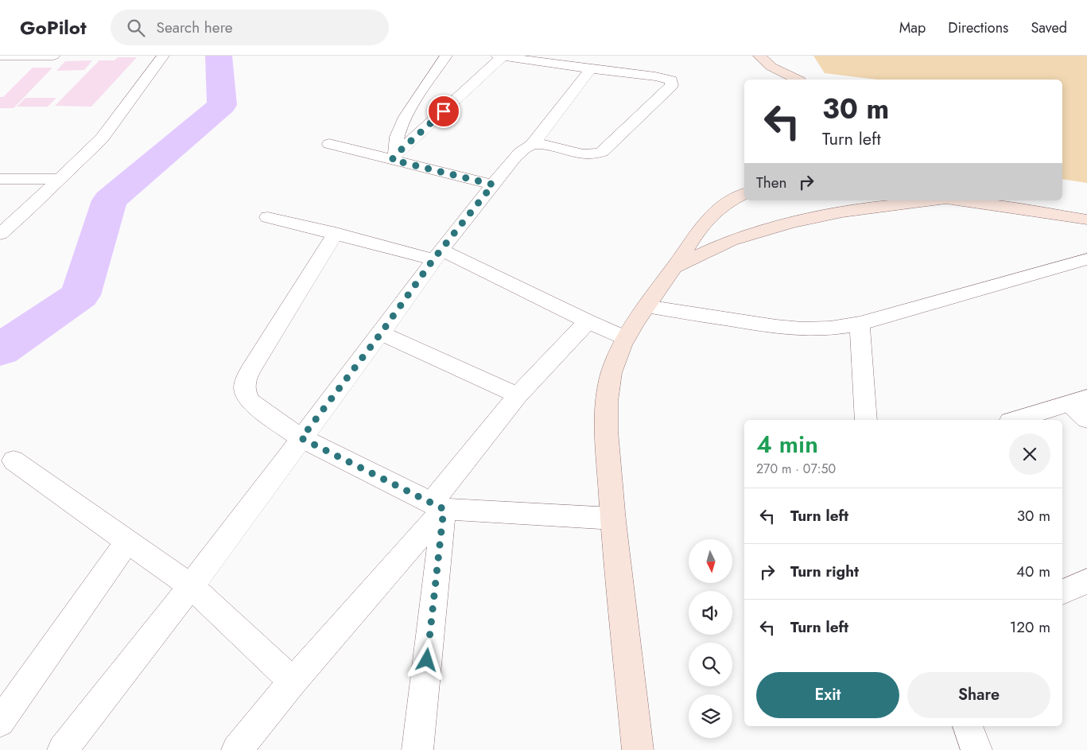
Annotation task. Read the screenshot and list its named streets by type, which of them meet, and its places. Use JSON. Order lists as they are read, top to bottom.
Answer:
{
  "north": "bottom",
  "page": {
    "header": "GoPilot",
    "search": "Search here",
    "nav": ["Map", "Directions", "Saved"],
    "turn": ["30 m", "Turn left"],
    "then": "Then",
    "heading": ["4 min", "270 m · 07:50"],
    "list": [
      {
        "name": "Turn left",
        "value": "30 m"
      },
      {
        "name": "Turn right",
        "value": "40 m"
      },
      {
        "name": "Turn left",
        "value": "120 m"
      }
    ],
    "buttons": ["Exit", "Share"]
  }
}
